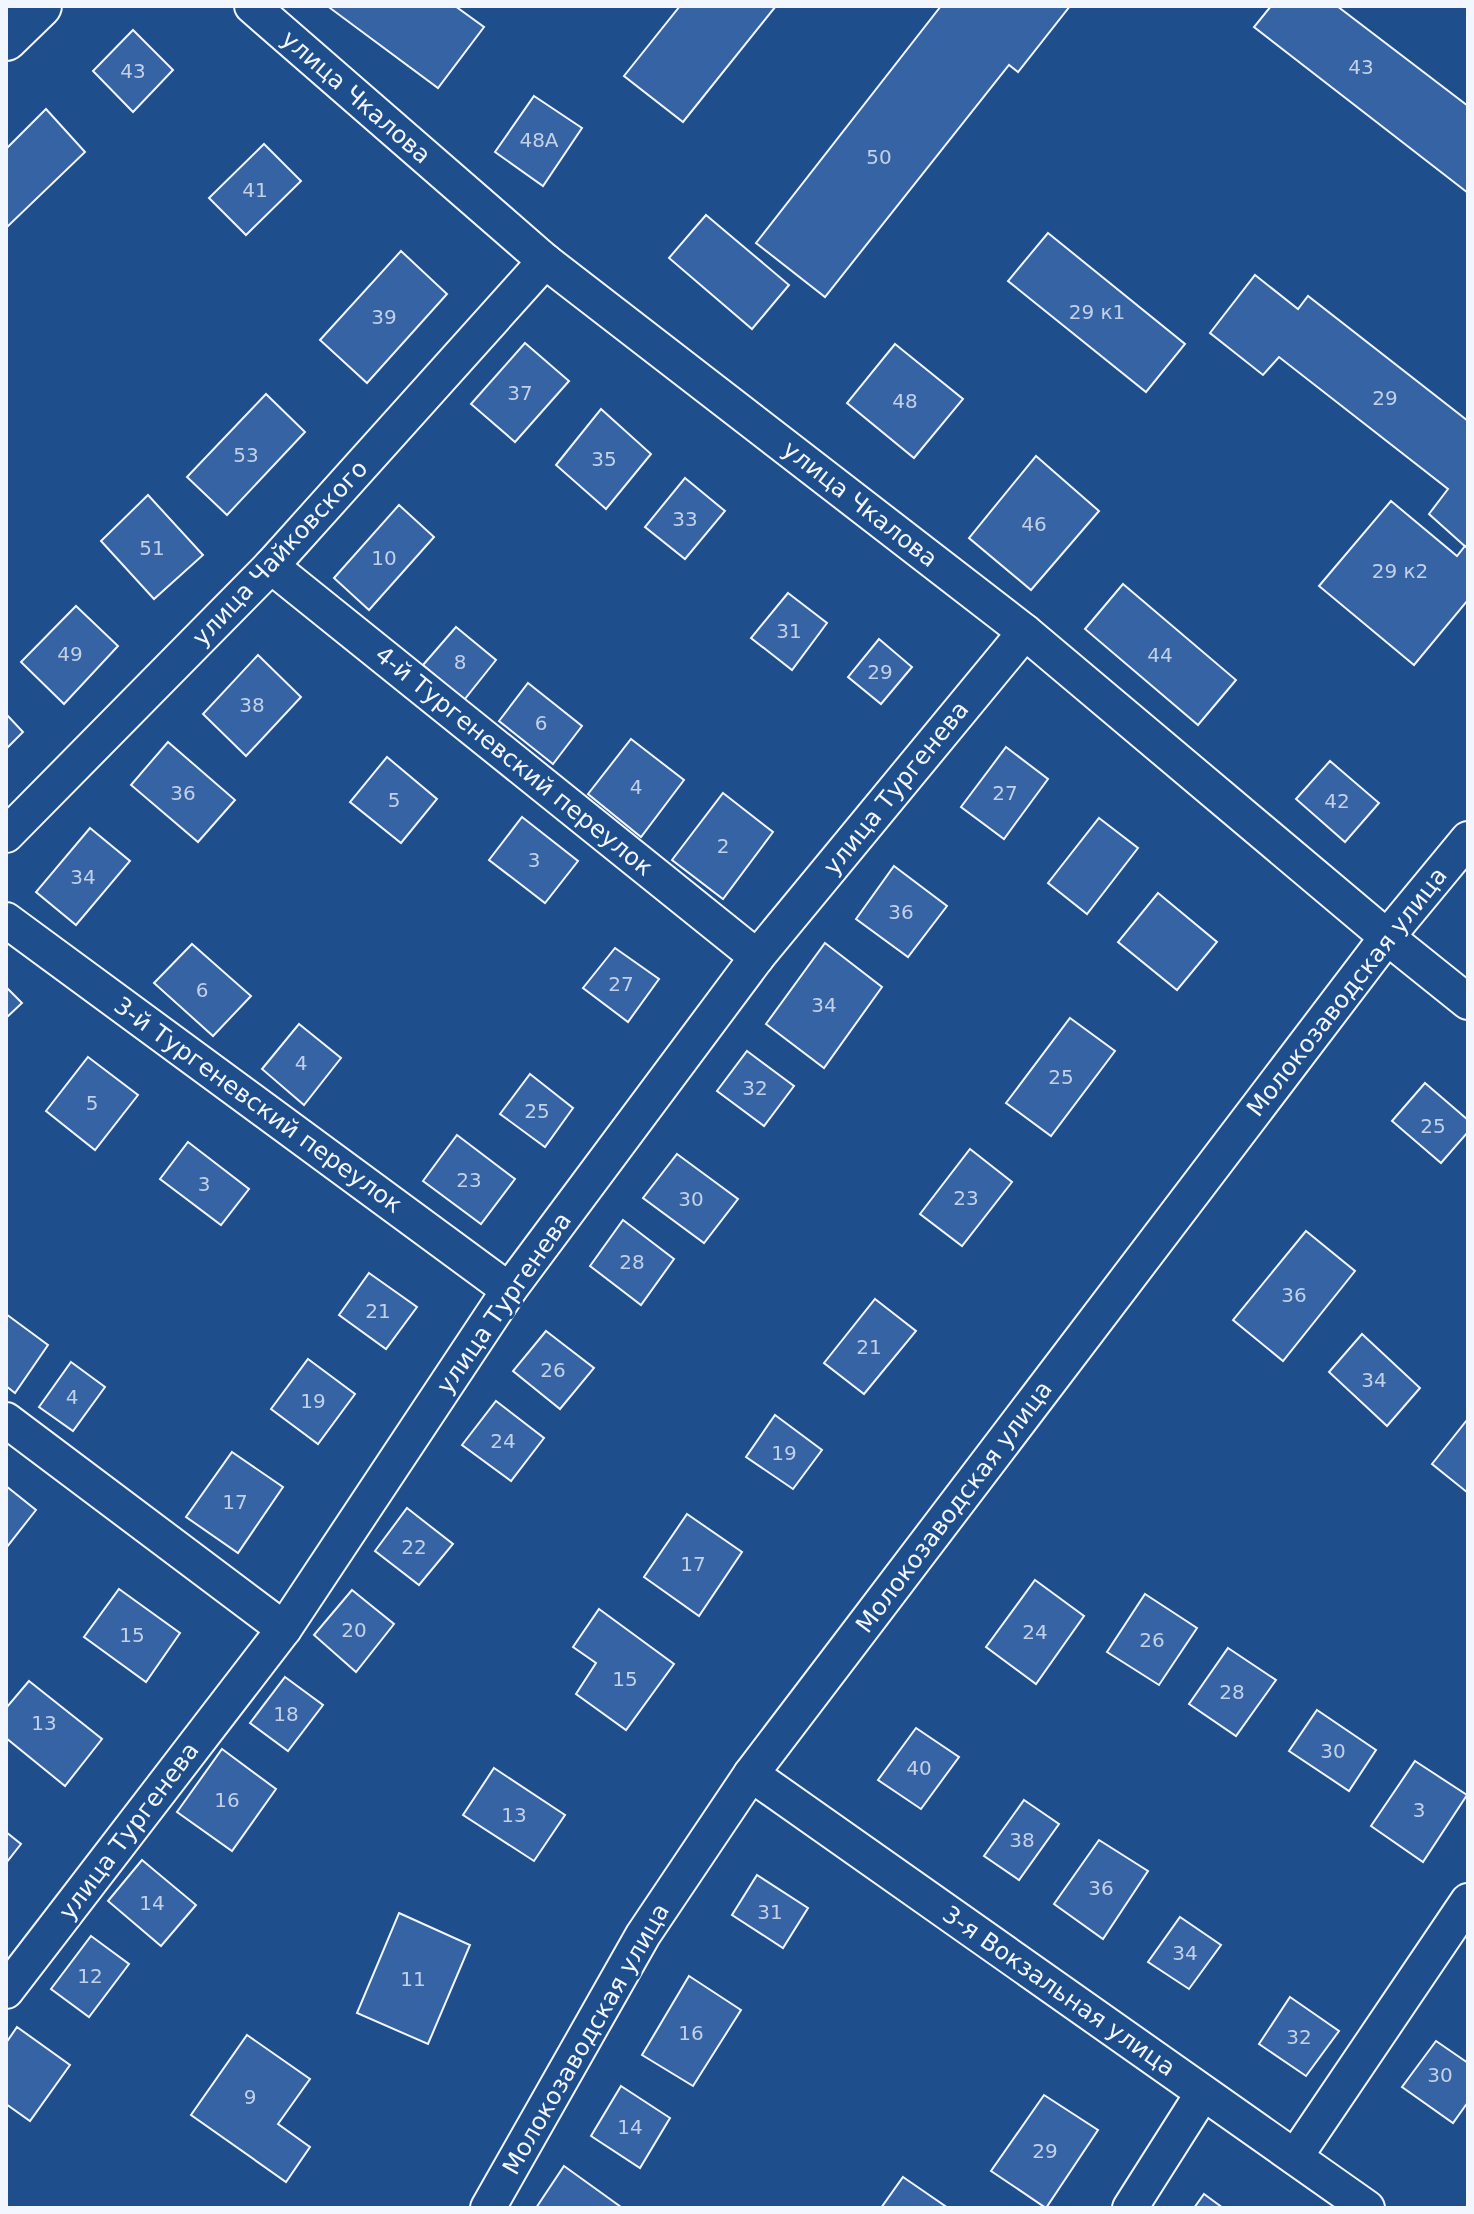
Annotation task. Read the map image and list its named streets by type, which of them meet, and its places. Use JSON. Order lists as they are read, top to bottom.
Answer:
{
  "streets": {
    "street": [
      "улица Чкалова",
      "улица Чайковского",
      "4-й Тургеневский переулок",
      "улица Тургенева",
      "Молокозаводская улица",
      "3-й Тургеневский переулок",
      "3-я Вокзальная улица"
    ]
  },
  "crossings": [
    ["улица Чкалова", "улица Чайковского"],
    ["улица Чкалова", "улица Тургенева"],
    ["улица Чкалова", "Молокозаводская улица"],
    ["улица Чайковского", "4-й Тургеневский переулок"],
    ["4-й Тургеневский переулок", "улица Тургенева"],
    ["улица Тургенева", "3-й Тургеневский переулок"],
    ["Молокозаводская улица", "3-я Вокзальная улица"]
  ],
  "house_numbers": [
    "43",
    "43",
    "48А",
    "50",
    "41",
    "29 к1",
    "39",
    "37",
    "29",
    "48",
    "53",
    "35",
    "33",
    "46",
    "51",
    "10",
    "29 к2",
    "31",
    "49",
    "44",
    "8",
    "29",
    "38",
    "6",
    "4",
    "36",
    "27",
    "5",
    "42",
    "2",
    "3",
    "34",
    "36",
    "27",
    "6",
    "34",
    "4",
    "25",
    "32",
    "5",
    "25",
    "25",
    "23",
    "3",
    "23",
    "30",
    "28",
    "36",
    "21",
    "21",
    "26",
    "34",
    "4",
    "19",
    "24",
    "19",
    "17",
    "22",
    "17",
    "20",
    "24",
    "15",
    "26",
    "15",
    "28",
    "18",
    "13",
    "30",
    "40",
    "16",
    "3",
    "13",
    "38",
    "36",
    "14",
    "31",
    "34",
    "12",
    "11",
    "16",
    "32",
    "30",
    "9",
    "14",
    "29"
  ]
}
